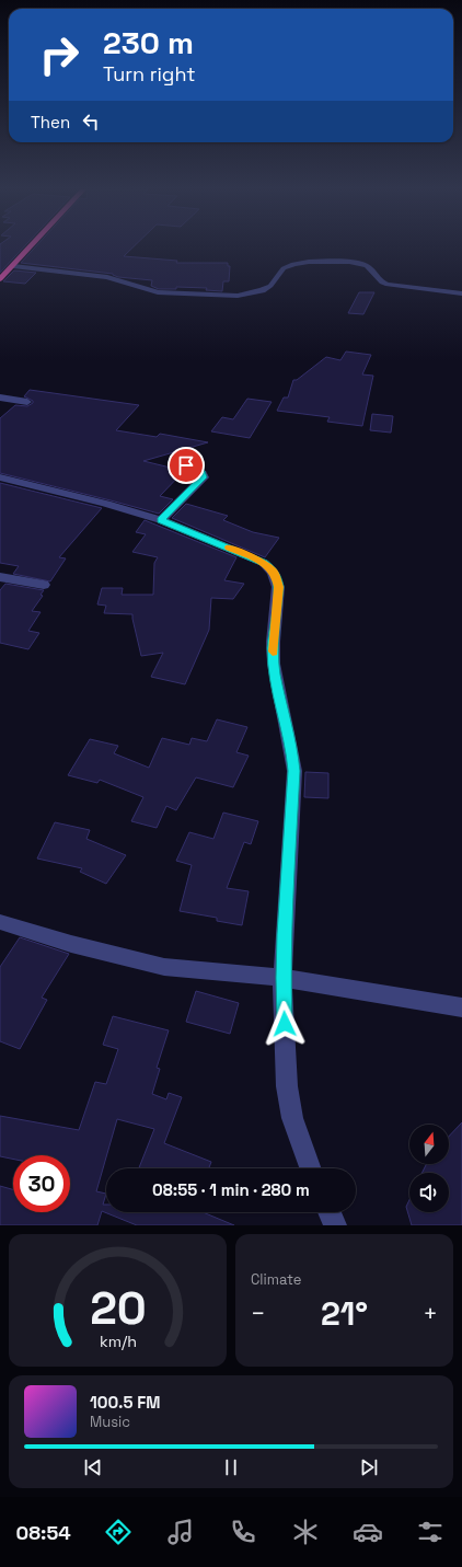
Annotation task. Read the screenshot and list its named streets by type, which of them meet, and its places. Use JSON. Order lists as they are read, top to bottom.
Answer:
{
  "north": "top",
  "page": {
    "turn": ["230 m", "Turn right"],
    "then": "Then",
    "limit": "30",
    "trip": "08:55 · 1 min · 280 m",
    "tile": "Climate",
    "heat": ["−", "21°", "+"],
    "song": ["100.5 FM", "Music"],
    "tabs": "08:54",
    "gauge": ["20", "km/h"]
  }
}
